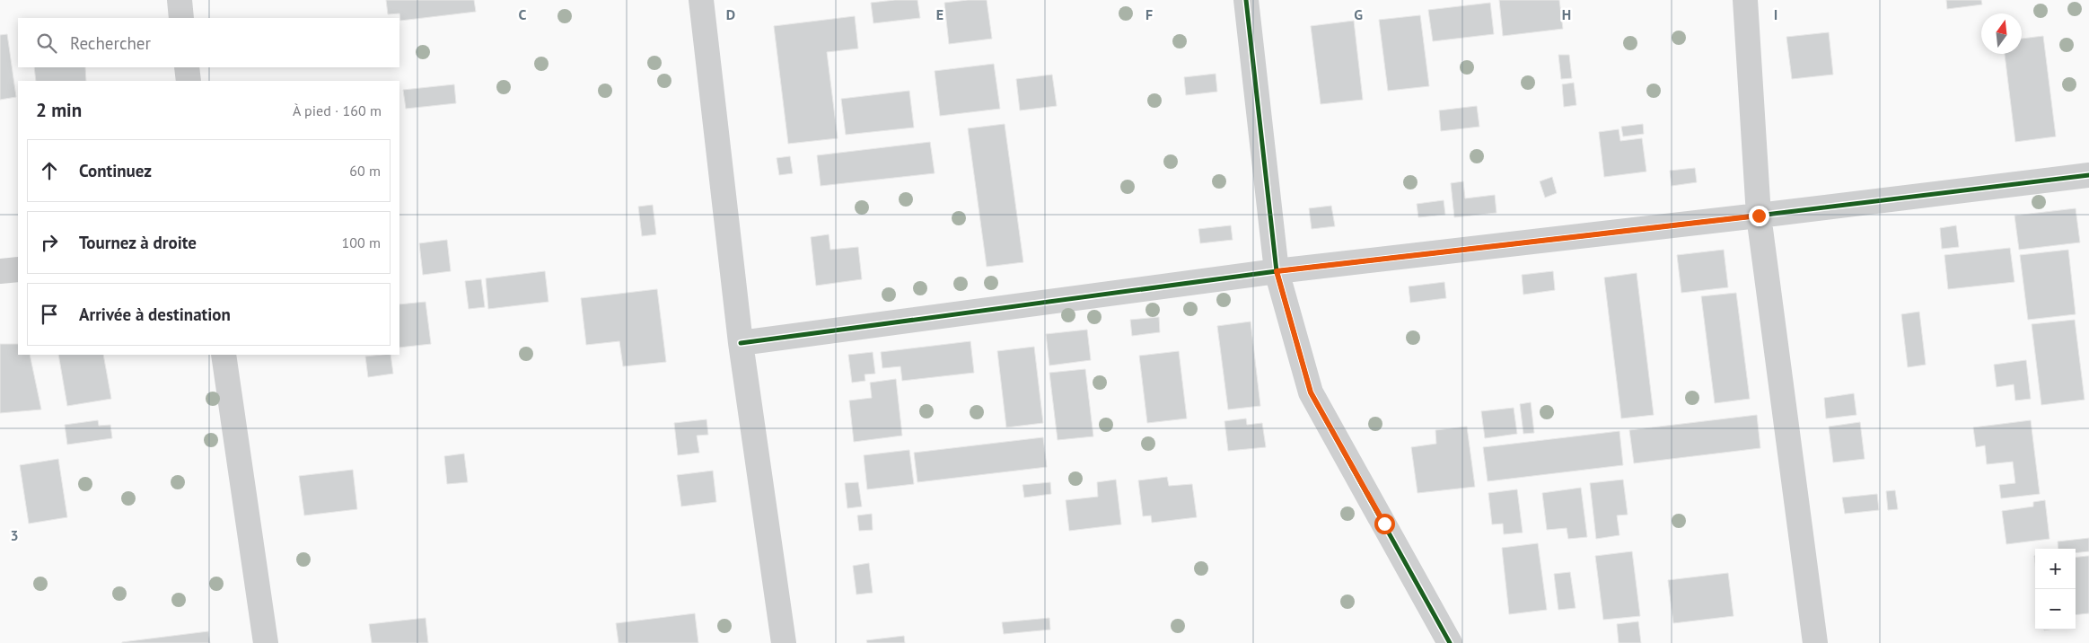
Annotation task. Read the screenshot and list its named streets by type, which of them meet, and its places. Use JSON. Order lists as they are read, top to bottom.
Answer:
{
  "north": "top",
  "page": {
    "search": "Rechercher",
    "heading": ["2 min", "À pied · 160 m"],
    "list": [
      ["Continuez", "60 m"],
      ["Tournez à droite", "100 m"],
      "Arrivée à destination"
    ],
    "map_buttons": ["+", "−"]
  },
  "grid": {
    "columns": [
      "C",
      "D",
      "E",
      "F",
      "G",
      "H",
      "I"
    ],
    "rows": ["3"]
  }
}
